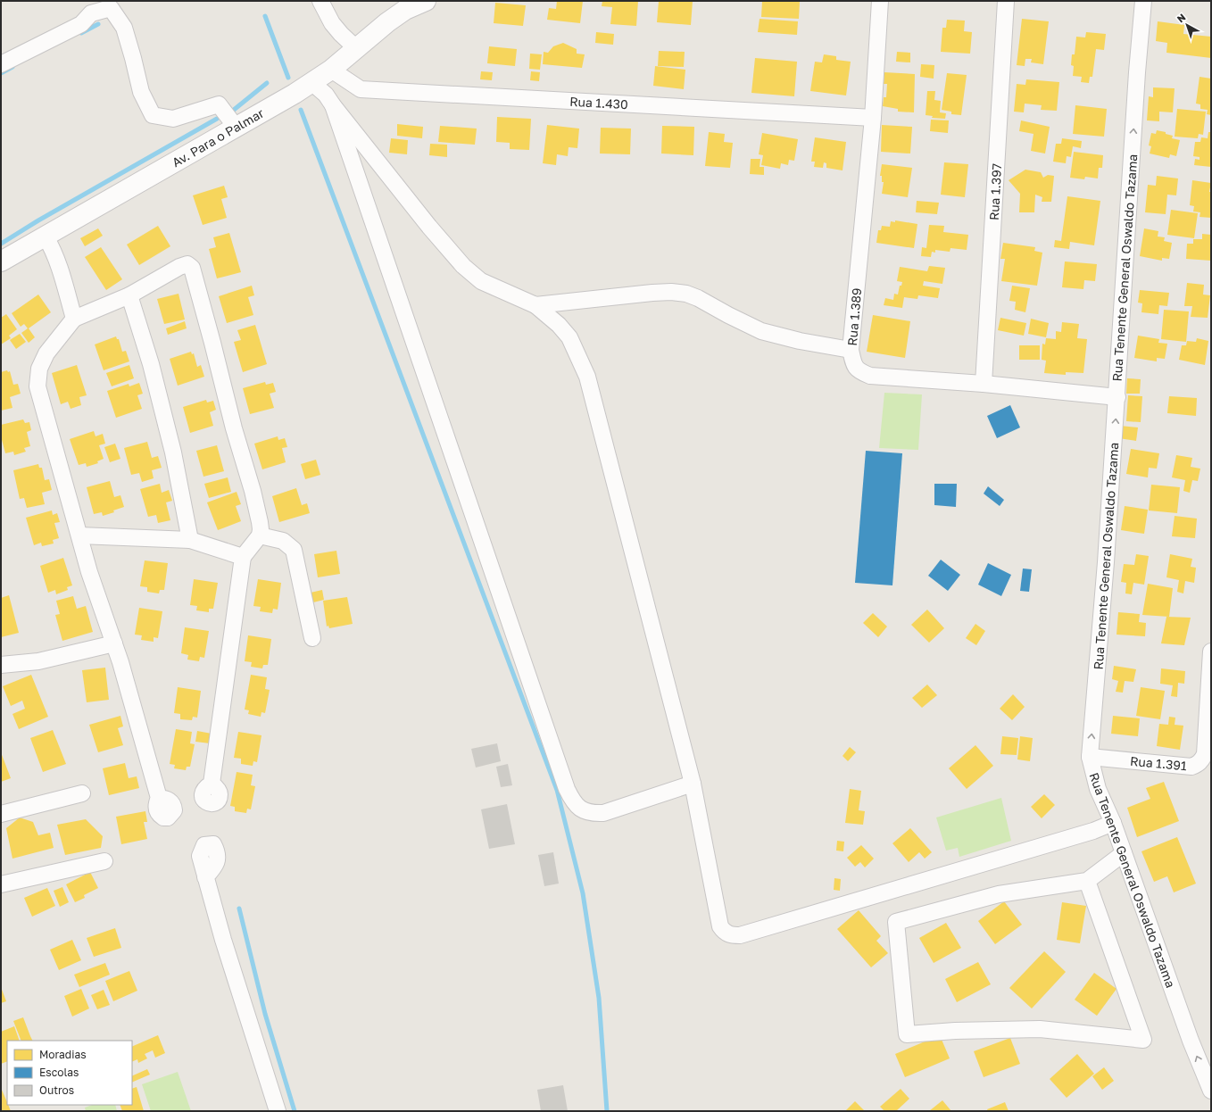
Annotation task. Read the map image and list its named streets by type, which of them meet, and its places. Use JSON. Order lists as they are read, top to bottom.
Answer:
{
  "streets": {
    "main road": ["Av. Para o Palmar"],
    "street": [
      "Rua 1.430",
      "Rua 1.397",
      "Rua Tenente General Oswaldo Tazama",
      "Rua 1.389",
      "Rua 1.391"
    ]
  },
  "crossings": [
    ["Rua 1.430", "Av. Para o Palmar"],
    ["Rua 1.430", "Rua 1.389"],
    ["Rua 1.397", "Rua 1.389"],
    ["Rua Tenente General Oswaldo Tazama", "Rua 1.389"],
    ["Rua Tenente General Oswaldo Tazama", "Rua 1.391"]
  ],
  "one_way": ["Rua Tenente General Oswaldo Tazama"],
  "legend": ["Moradias", "Escolas", "Outros"],
  "north": "top left"
}
